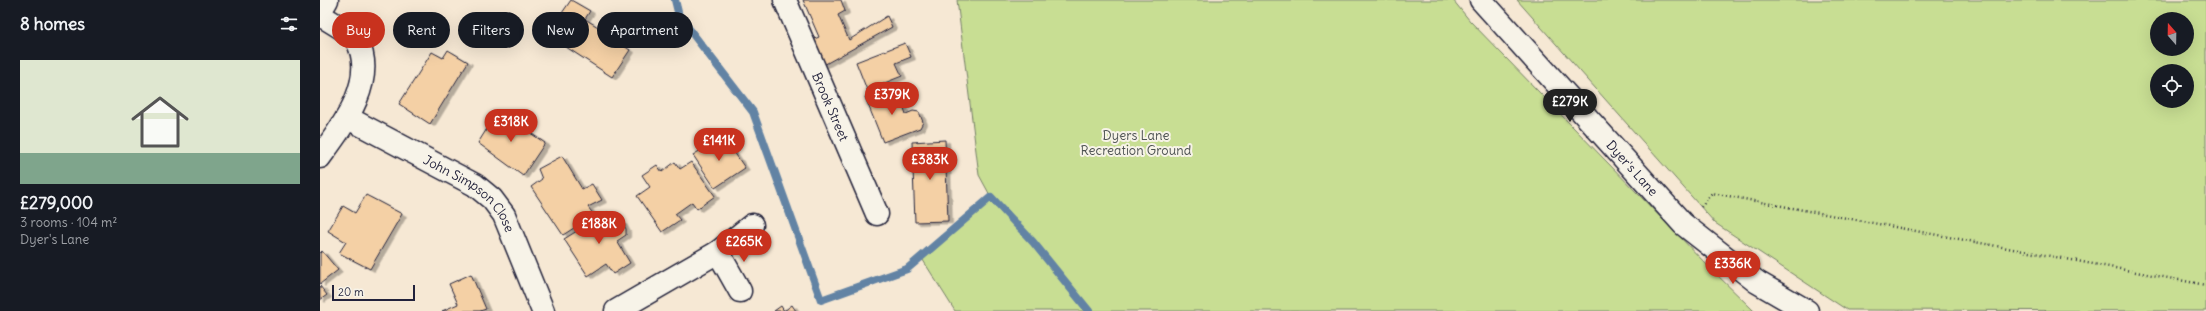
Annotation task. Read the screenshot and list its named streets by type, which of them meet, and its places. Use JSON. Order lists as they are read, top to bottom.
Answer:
{
  "streets": {
    "street": ["Brook Street", "Dyer's Lane", "John Simpson Close"]
  },
  "parks": ["Dyers Lane Recreation Ground"],
  "scale_bar": "20 m",
  "north": "top",
  "page": {
    "heading": "8 homes",
    "chip": [
      "Buy",
      "Rent",
      "Filters",
      "New",
      "Apartment"
    ],
    "list": [
      {
        "name": "£279,000",
        "note": "3 rooms · 104 m² · Dyer's Lane"
      }
    ],
    "price": [
      "£379K",
      "£279K",
      "£318K",
      "£141K",
      "£383K",
      "£188K",
      "£265K",
      "£336K"
    ],
    "scale": "20 m"
  }
}
